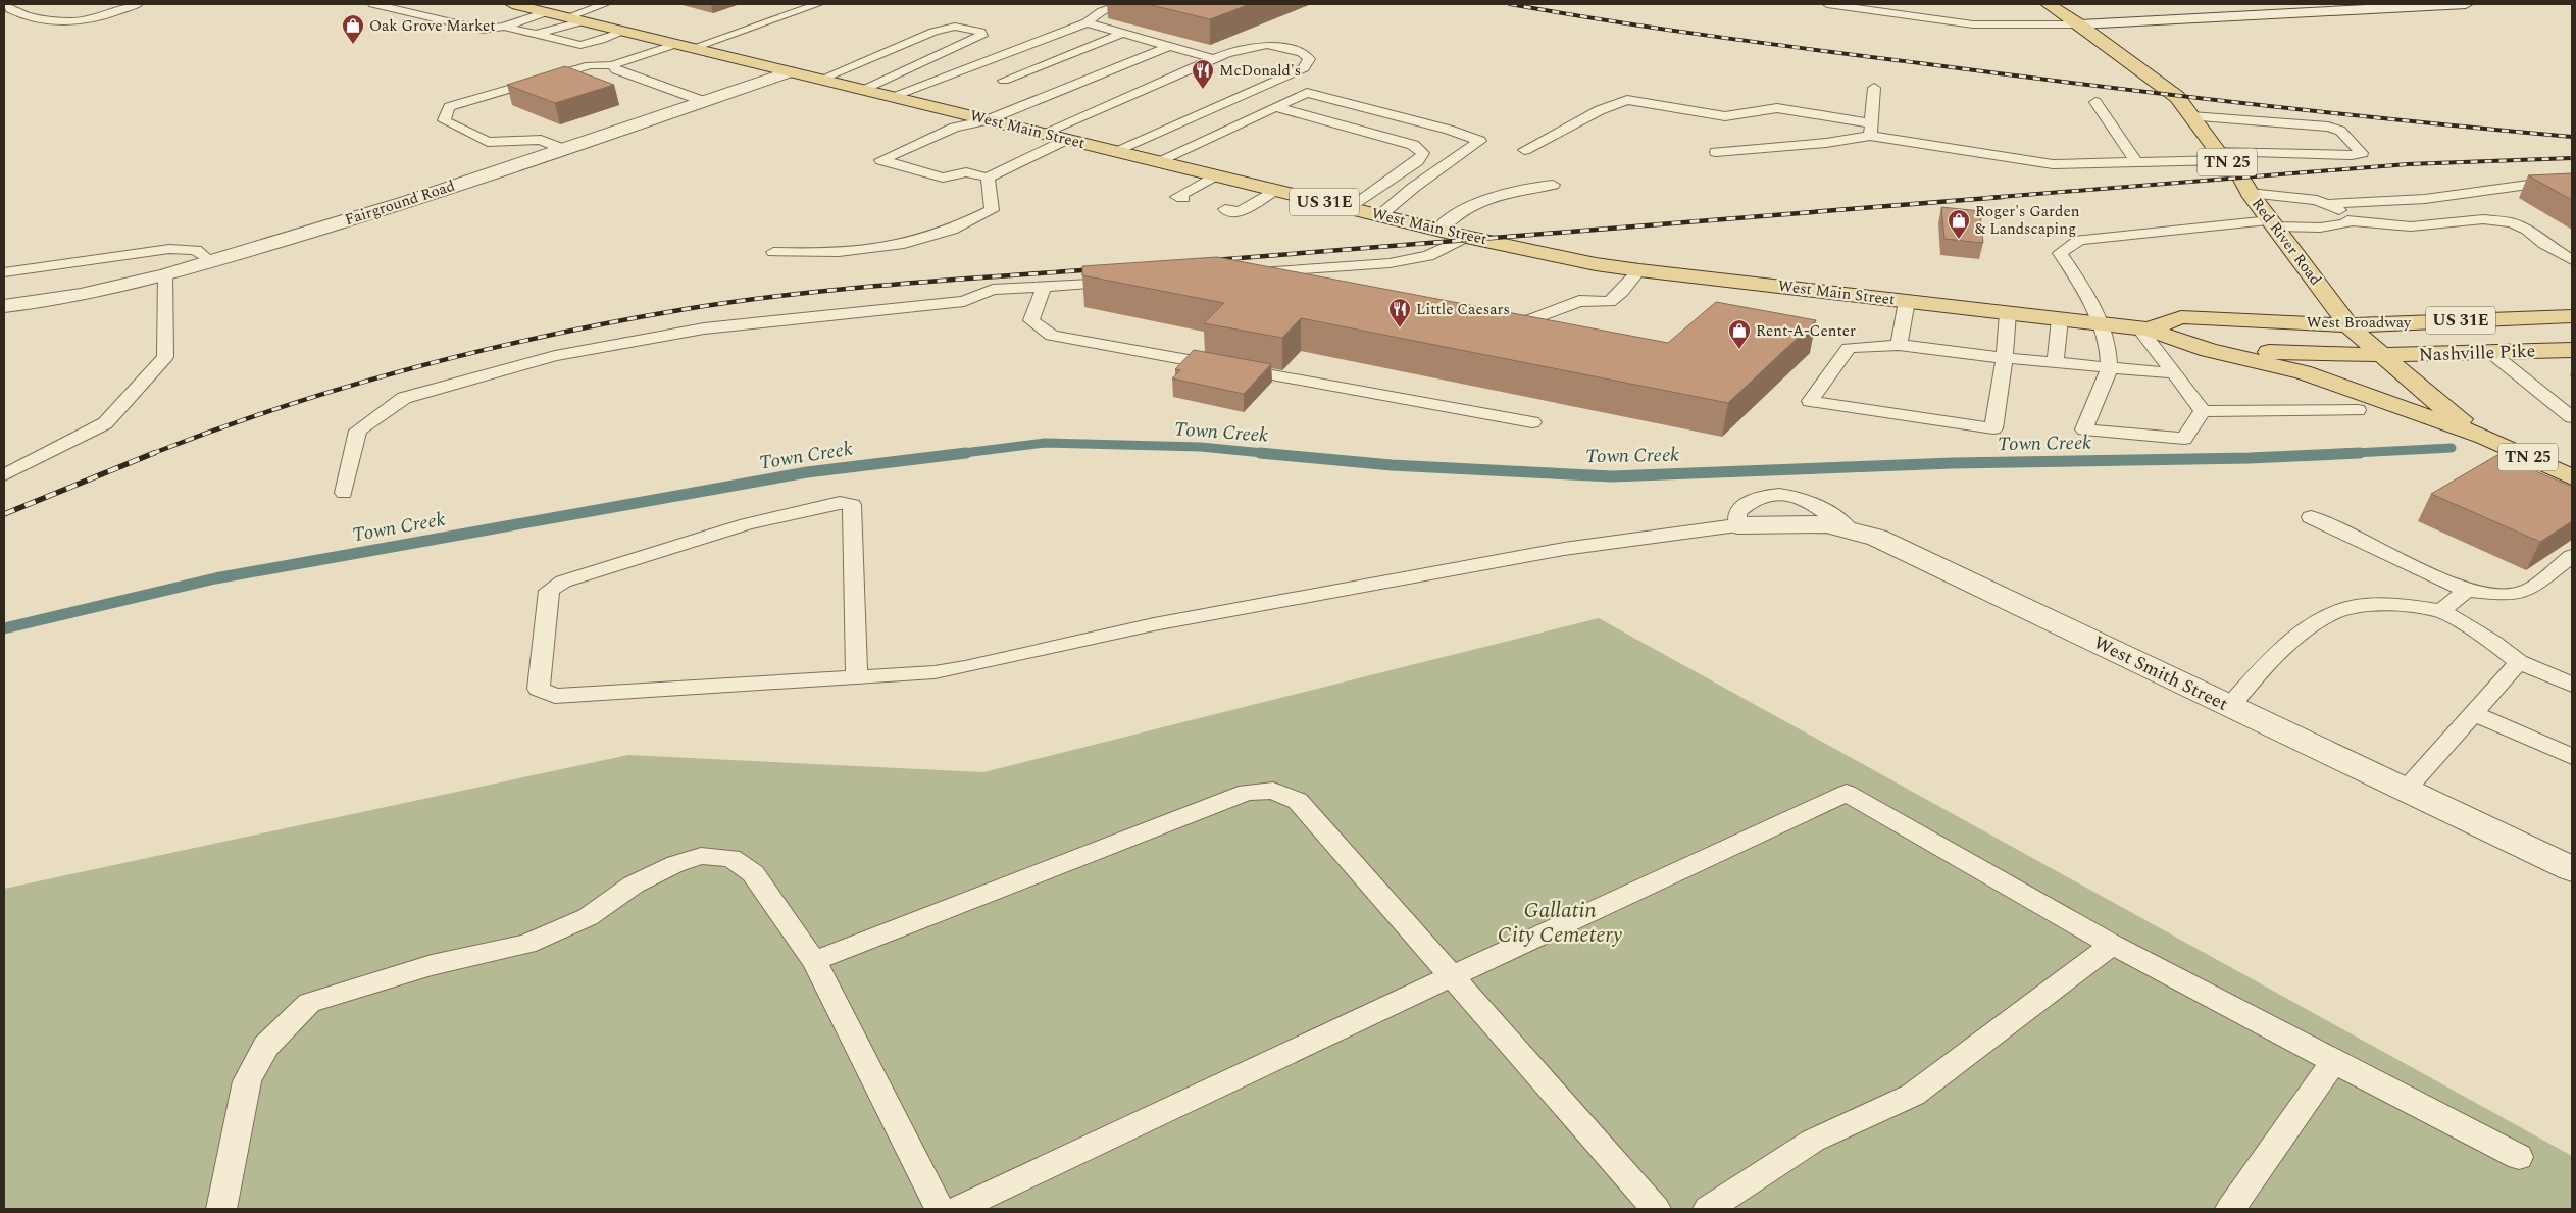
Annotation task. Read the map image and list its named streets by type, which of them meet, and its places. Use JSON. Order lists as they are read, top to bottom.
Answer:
{
  "streets": {
    "main road": [
      "West Main Street",
      "TN 25",
      "US 31E",
      "Red River Road",
      "West Broadway",
      "Nashville Pike"
    ],
    "street": ["Fairground Road", "West Smith Street"]
  },
  "crossings": [
    ["West Main Street", "Fairground Road"],
    ["West Main Street", "West Broadway"],
    ["TN 25", "Red River Road"],
    ["Red River Road", "West Broadway"],
    ["Red River Road", "Nashville Pike"],
    ["West Broadway", "Nashville Pike"]
  ],
  "water": ["Town Creek"],
  "parks": ["Gallatin City Cemetery"],
  "places": {
    "shop": ["Oak Grove Market", "Roger's Garden & Landscaping", "Rent-A-Center"],
    "restaurant": ["McDonald's", "Little Caesars"]
  }
}
